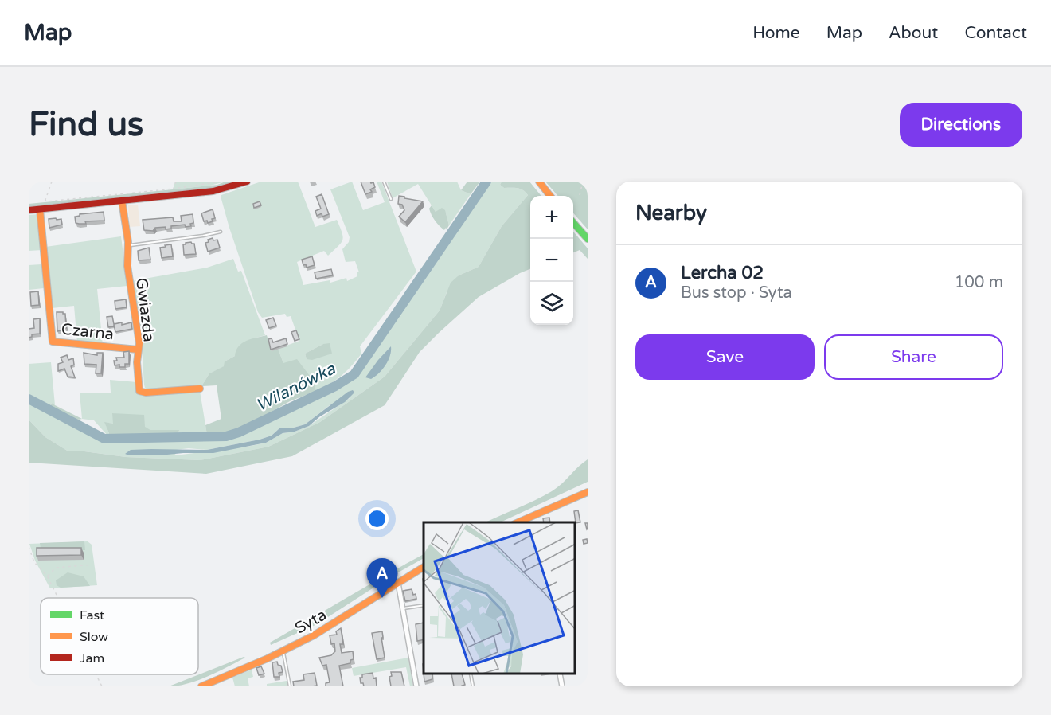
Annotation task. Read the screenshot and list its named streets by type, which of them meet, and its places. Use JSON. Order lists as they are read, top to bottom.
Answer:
{
  "streets": {
    "street": ["Gwiazda", "Czarna", "Syta"]
  },
  "crossings": [
    ["Gwiazda", "Czarna"]
  ],
  "water": ["Wilanówka"],
  "legend": ["Fast", "Slow", "Jam"],
  "page": {
    "header": "Map",
    "nav": [
      "Home",
      "Map",
      "About",
      "Contact"
    ],
    "buttons": [
      "Directions",
      ["Save", "Share"]
    ],
    "title": "Find us",
    "heading": "Nearby",
    "map_buttons": ["+", "−"],
    "list": [
      {
        "mark": "A",
        "name": "Lercha 02",
        "note": "Bus stop · Syta",
        "value": "100 m"
      }
    ],
    "pins": "A"
  }
}
